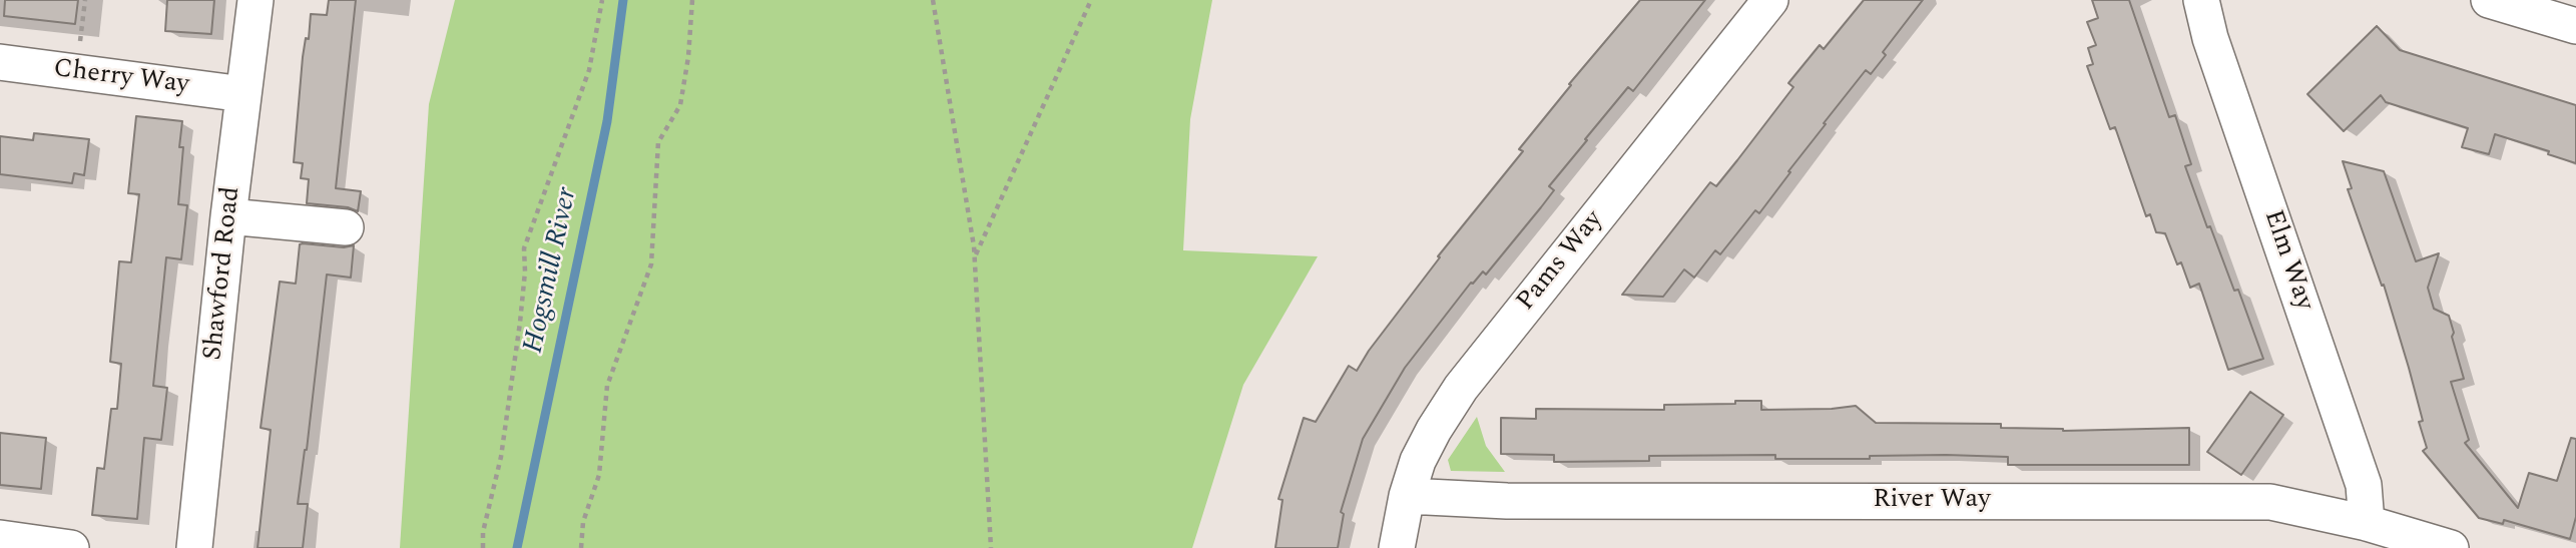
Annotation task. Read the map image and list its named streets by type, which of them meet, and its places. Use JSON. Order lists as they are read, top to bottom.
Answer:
{
  "streets": {
    "street": [
      "Cherry Way",
      "Elm Way",
      "Pams Way",
      "Shawford Road",
      "River Way"
    ]
  },
  "crossings": [
    ["Cherry Way", "Shawford Road"],
    ["Elm Way", "River Way"],
    ["Pams Way", "River Way"]
  ],
  "water": ["Hogsmill River"]
}
